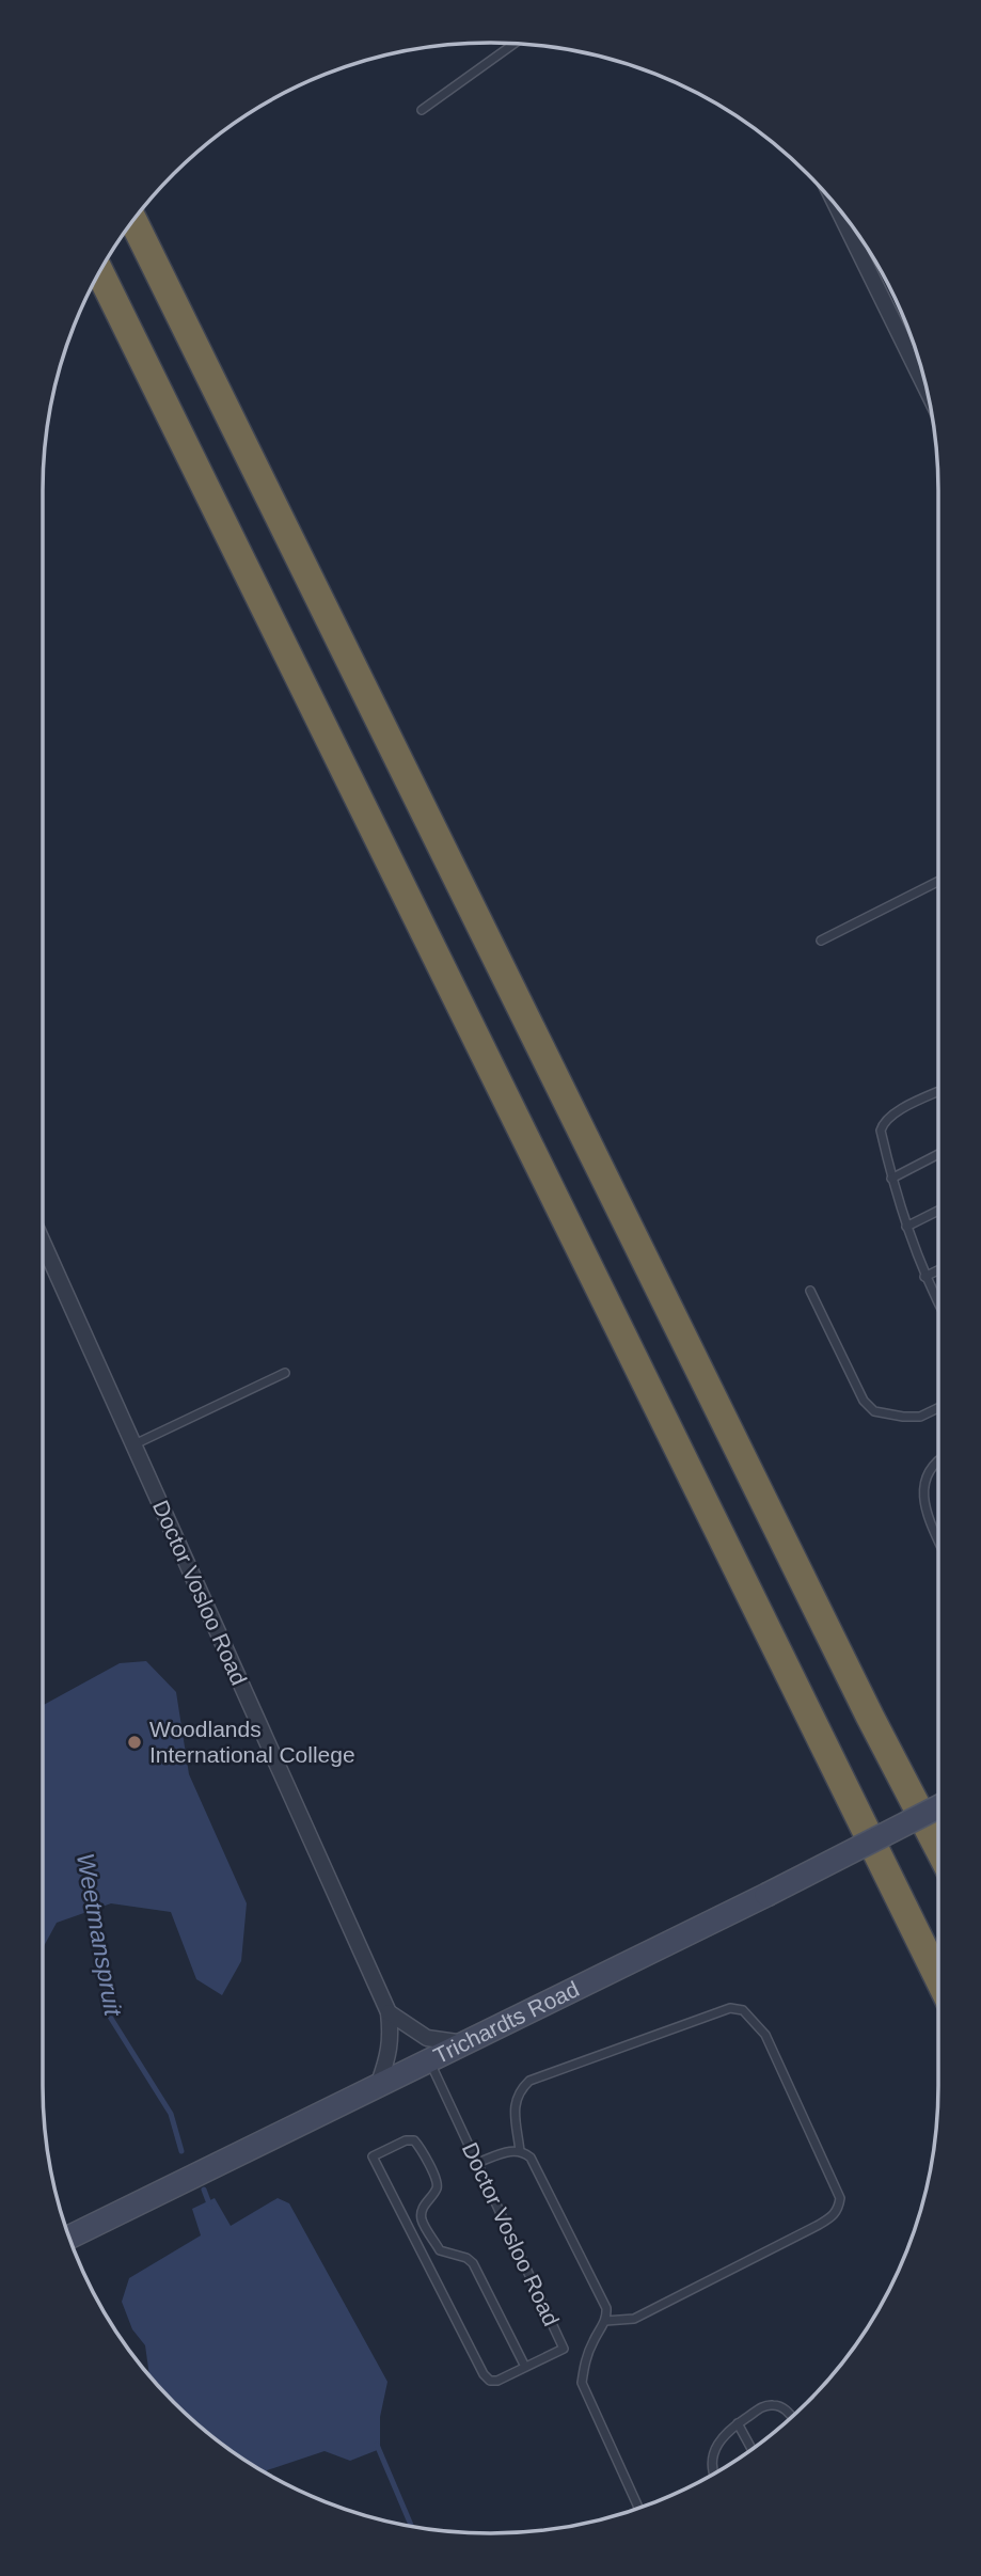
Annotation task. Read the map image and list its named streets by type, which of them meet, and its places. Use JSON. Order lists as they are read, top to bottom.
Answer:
{
  "streets": {
    "street": ["Doctor Vosloo Road", "Trichardts Road"]
  },
  "crossings": [
    ["Doctor Vosloo Road", "Trichardts Road"]
  ],
  "water": ["Weetmanspruit"],
  "places": ["Woodlands International College"]
}
